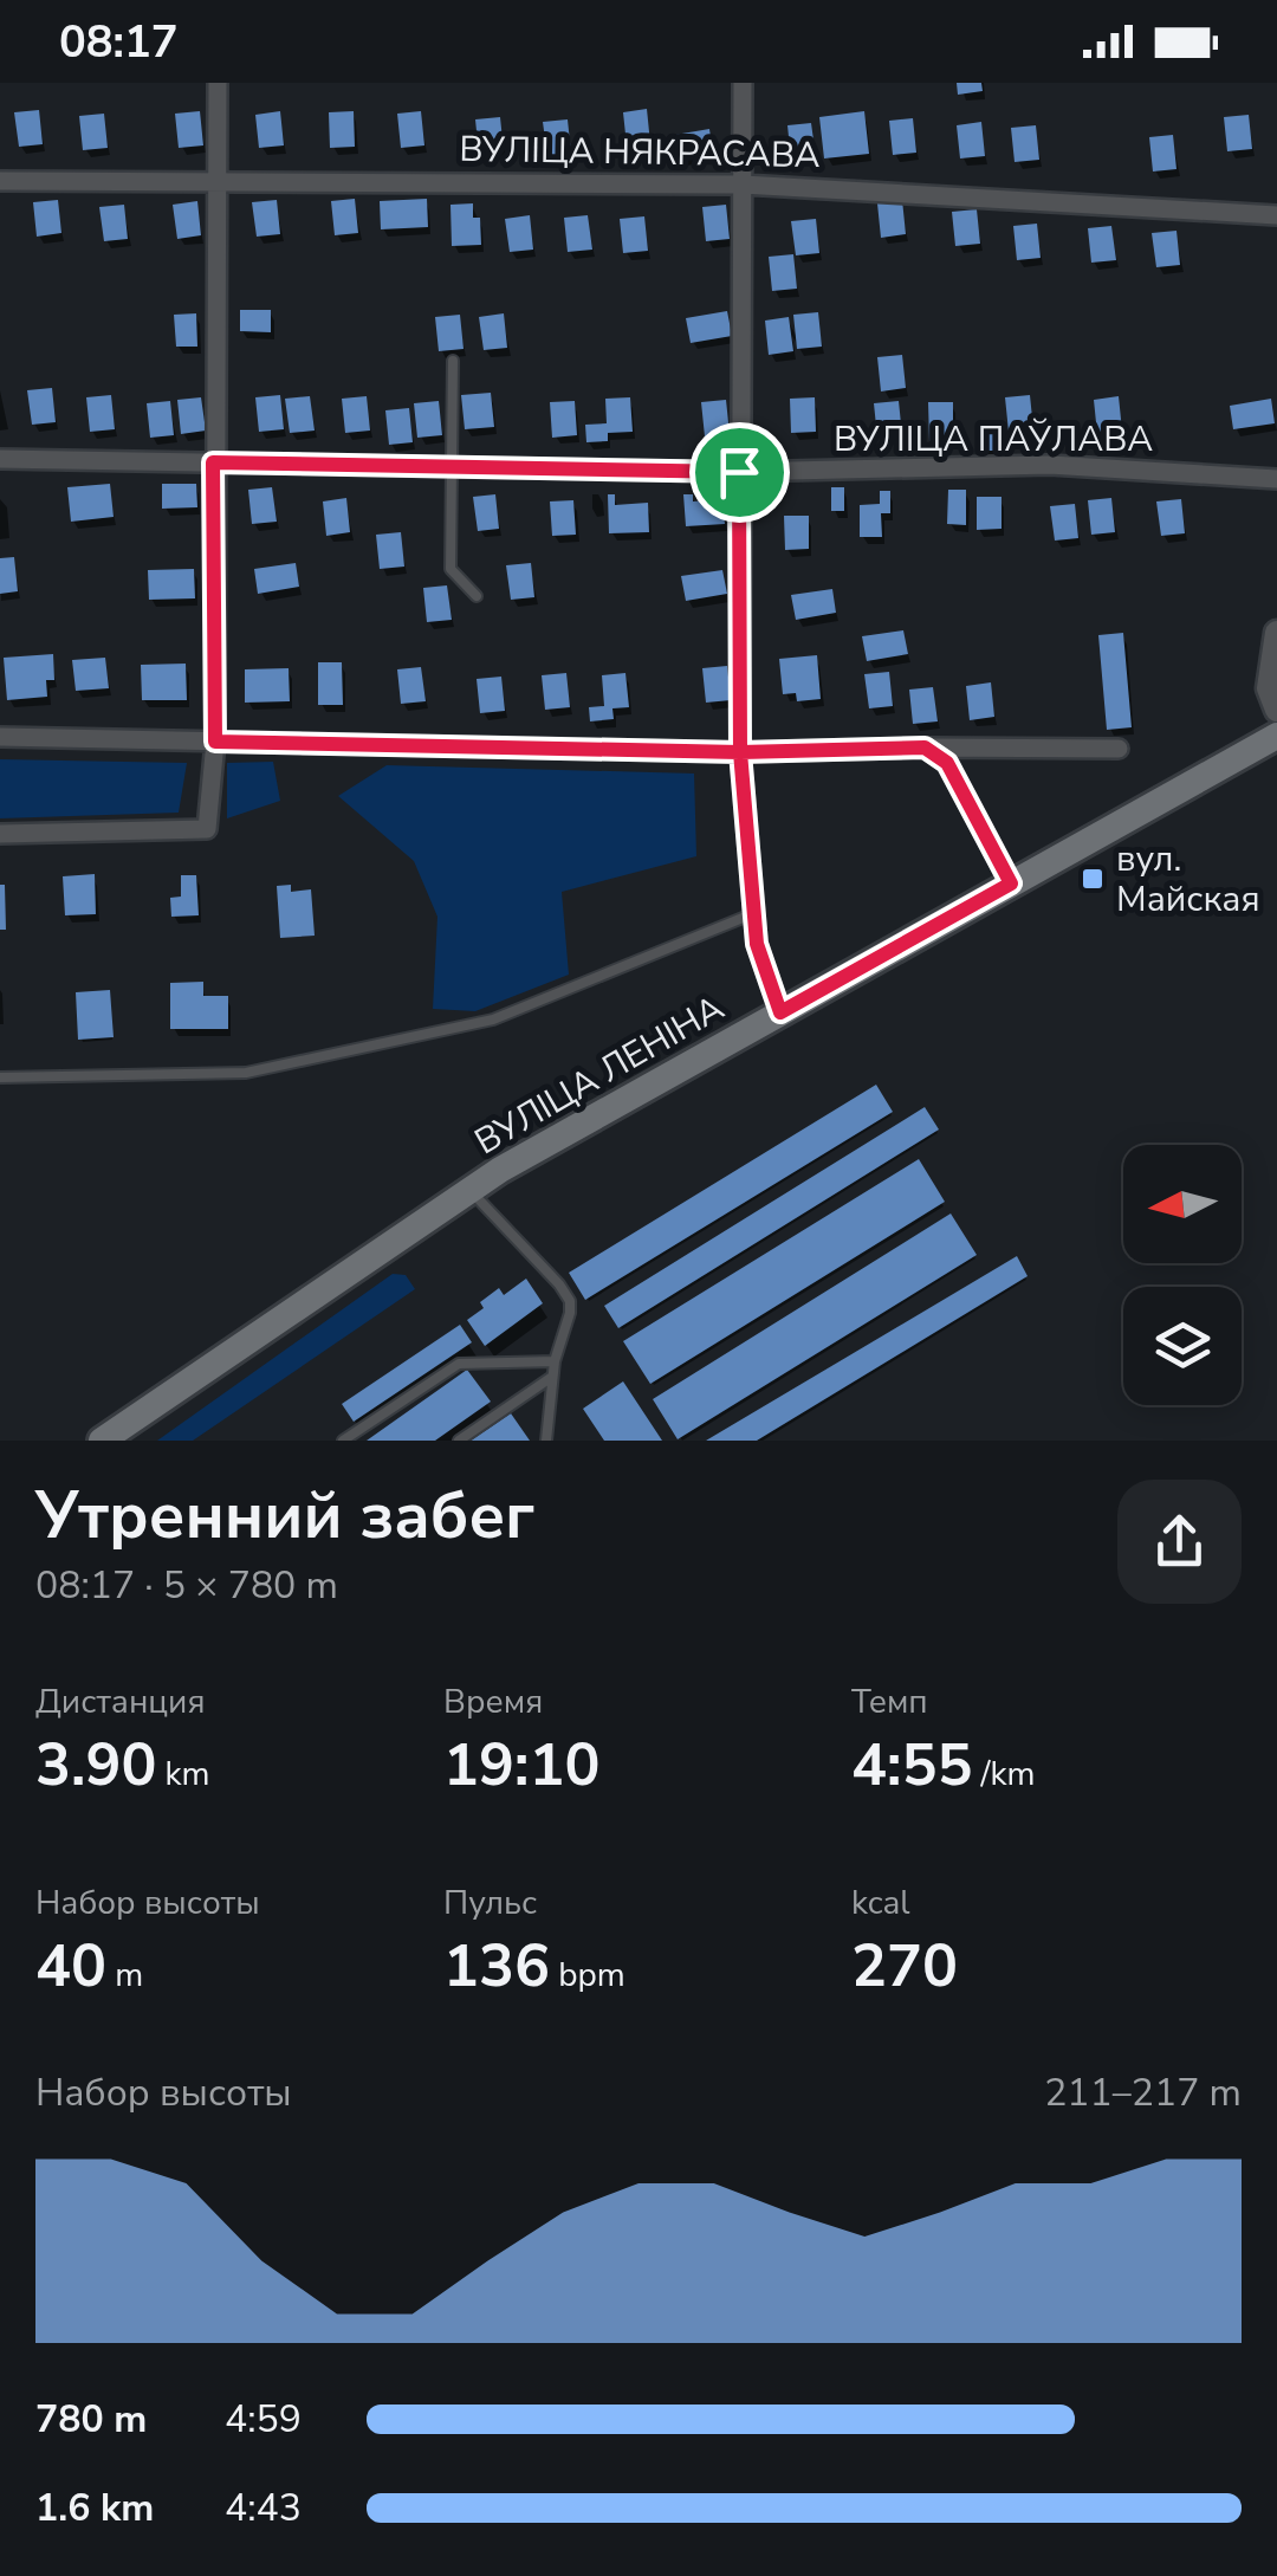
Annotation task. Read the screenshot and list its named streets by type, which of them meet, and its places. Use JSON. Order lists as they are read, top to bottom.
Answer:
{
  "streets": {
    "main road": ["ВУЛІЦА ЛЕНІНА"],
    "street": ["ВУЛІЦА НЯКРАСАВА", "ВУЛІЦА ПАЎЛАВА"]
  },
  "places": {
    "transit": ["вул. Майская"]
  },
  "north": "left",
  "page": {
    "status": "08:17",
    "heading": ["Утренний забег", "08:17 · 5 × 780 m"],
    "stats": [
      ["Дистанция", "3.90 km"],
      ["Время", "19:10"],
      ["Темп", "4:55 /km"],
      ["Набор высоты", "40 m"],
      ["Пульс", "136 bpm"],
      ["kcal", "270"]
    ],
    "chart": ["Набор высоты", "211–217 m"],
    "list": [
      {
        "name": "780 m",
        "note": "4:59"
      },
      {
        "name": "1.6 km",
        "note": "4:43"
      }
    ]
  }
}
